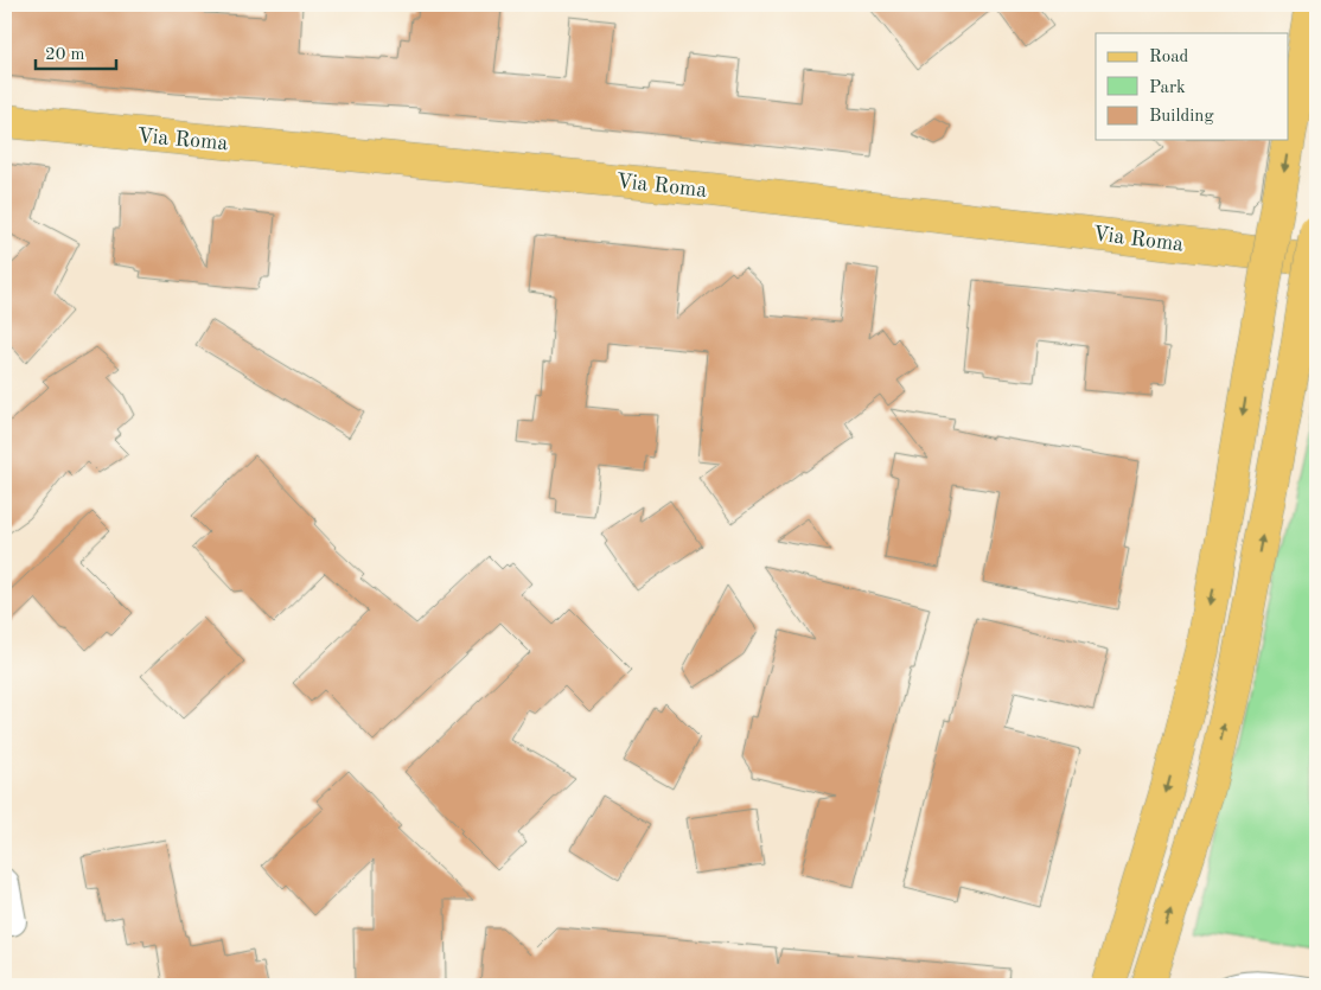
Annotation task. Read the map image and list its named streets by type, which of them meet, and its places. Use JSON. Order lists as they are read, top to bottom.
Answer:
{
  "streets": {
    "main road": ["Via Roma"]
  },
  "legend": ["Road", "Park", "Building"],
  "scale_bar": "20 m"
}
